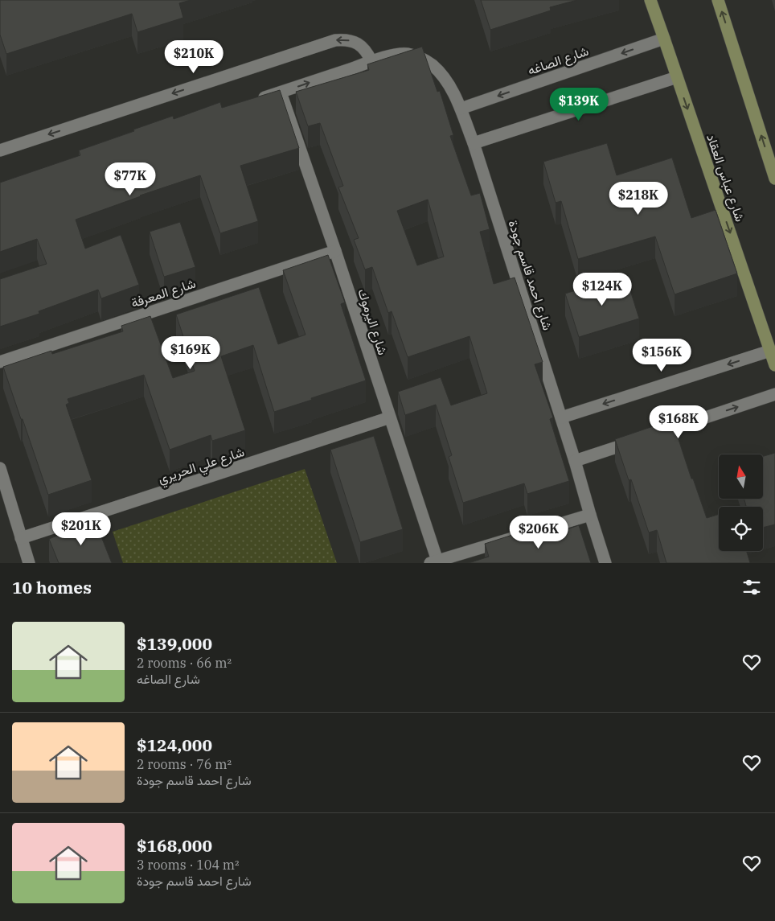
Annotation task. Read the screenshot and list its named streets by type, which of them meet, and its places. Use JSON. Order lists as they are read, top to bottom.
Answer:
{
  "streets": {
    "main road": ["شارع عباس العقاد"],
    "street": [
      "شارع الصاغه",
      "شارع احمد قاسم جودة",
      "شارع المعرفة",
      "شارع اليرموك",
      "شارع علي الحريري"
    ]
  },
  "crossings": [
    ["شارع الصاغه", "شارع عباس العقاد"],
    ["شارع الصاغه", "شارع احمد قاسم جودة"],
    ["شارع احمد قاسم جودة", "شارع اليرموك"],
    ["شارع المعرفة", "شارع اليرموك"],
    ["شارع اليرموك", "شارع علي الحريري"]
  ],
  "north": "top",
  "page": {
    "price": [
      "$210K",
      "$139K",
      "$77K",
      "$218K",
      "$124K",
      "$169K",
      "$156K",
      "$168K",
      "$201K",
      "$206K"
    ],
    "heading": "10 homes",
    "list": [
      {
        "name": "$139,000",
        "note": "2 rooms · 66 m² · شارع الصاغه"
      },
      {
        "name": "$124,000",
        "note": "2 rooms · 76 m² · شارع احمد قاسم جودة"
      },
      {
        "name": "$168,000",
        "note": "3 rooms · 104 m² · شارع احمد قاسم جودة"
      }
    ]
  }
}
